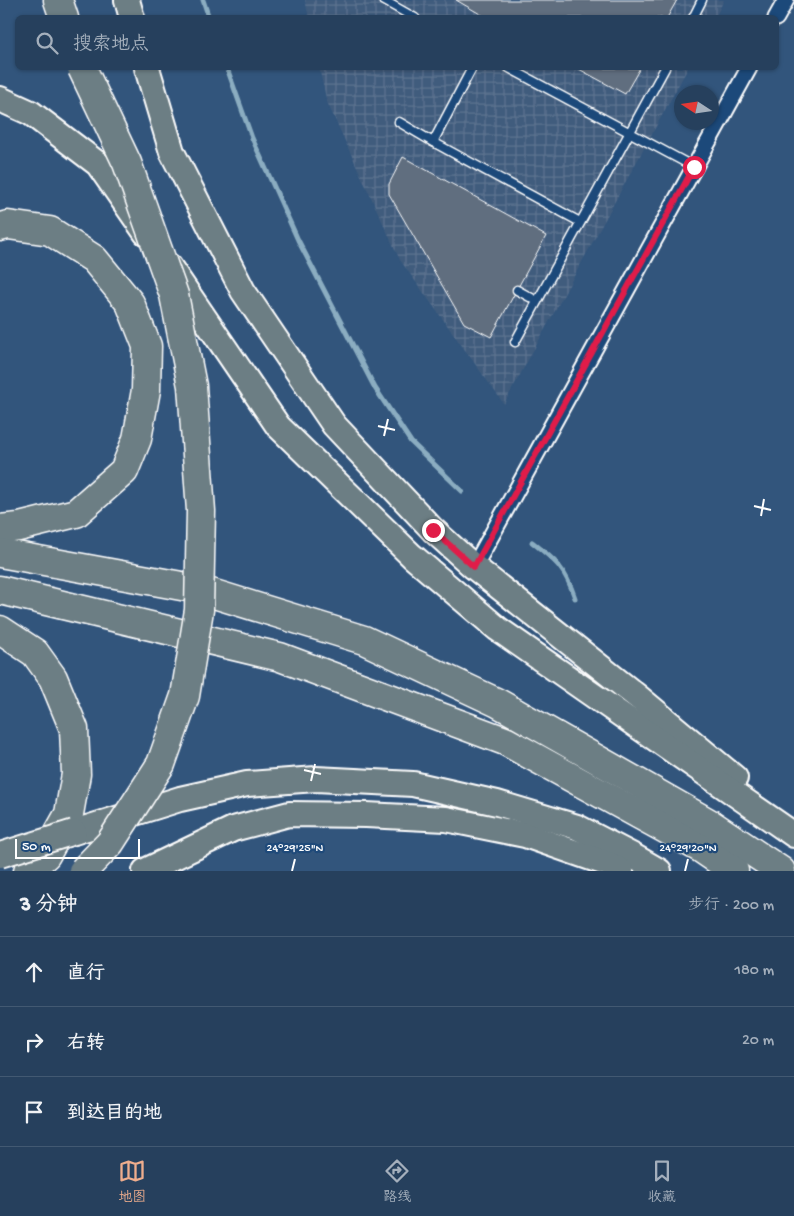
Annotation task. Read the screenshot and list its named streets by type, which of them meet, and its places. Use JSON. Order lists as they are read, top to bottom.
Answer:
{
  "scale_bar": "50 m",
  "north": "left",
  "page": {
    "search": "搜索地点",
    "scale": "50 m",
    "heading": ["3 分钟", "步行 · 200 m"],
    "list": [
      ["直行", "180 m"],
      ["右转", "20 m"],
      "到达目的地"
    ],
    "nav": ["地图", "路线", "收藏"]
  },
  "coordinates": ["24°29'25\"N", "24°29'20\"N"]
}
